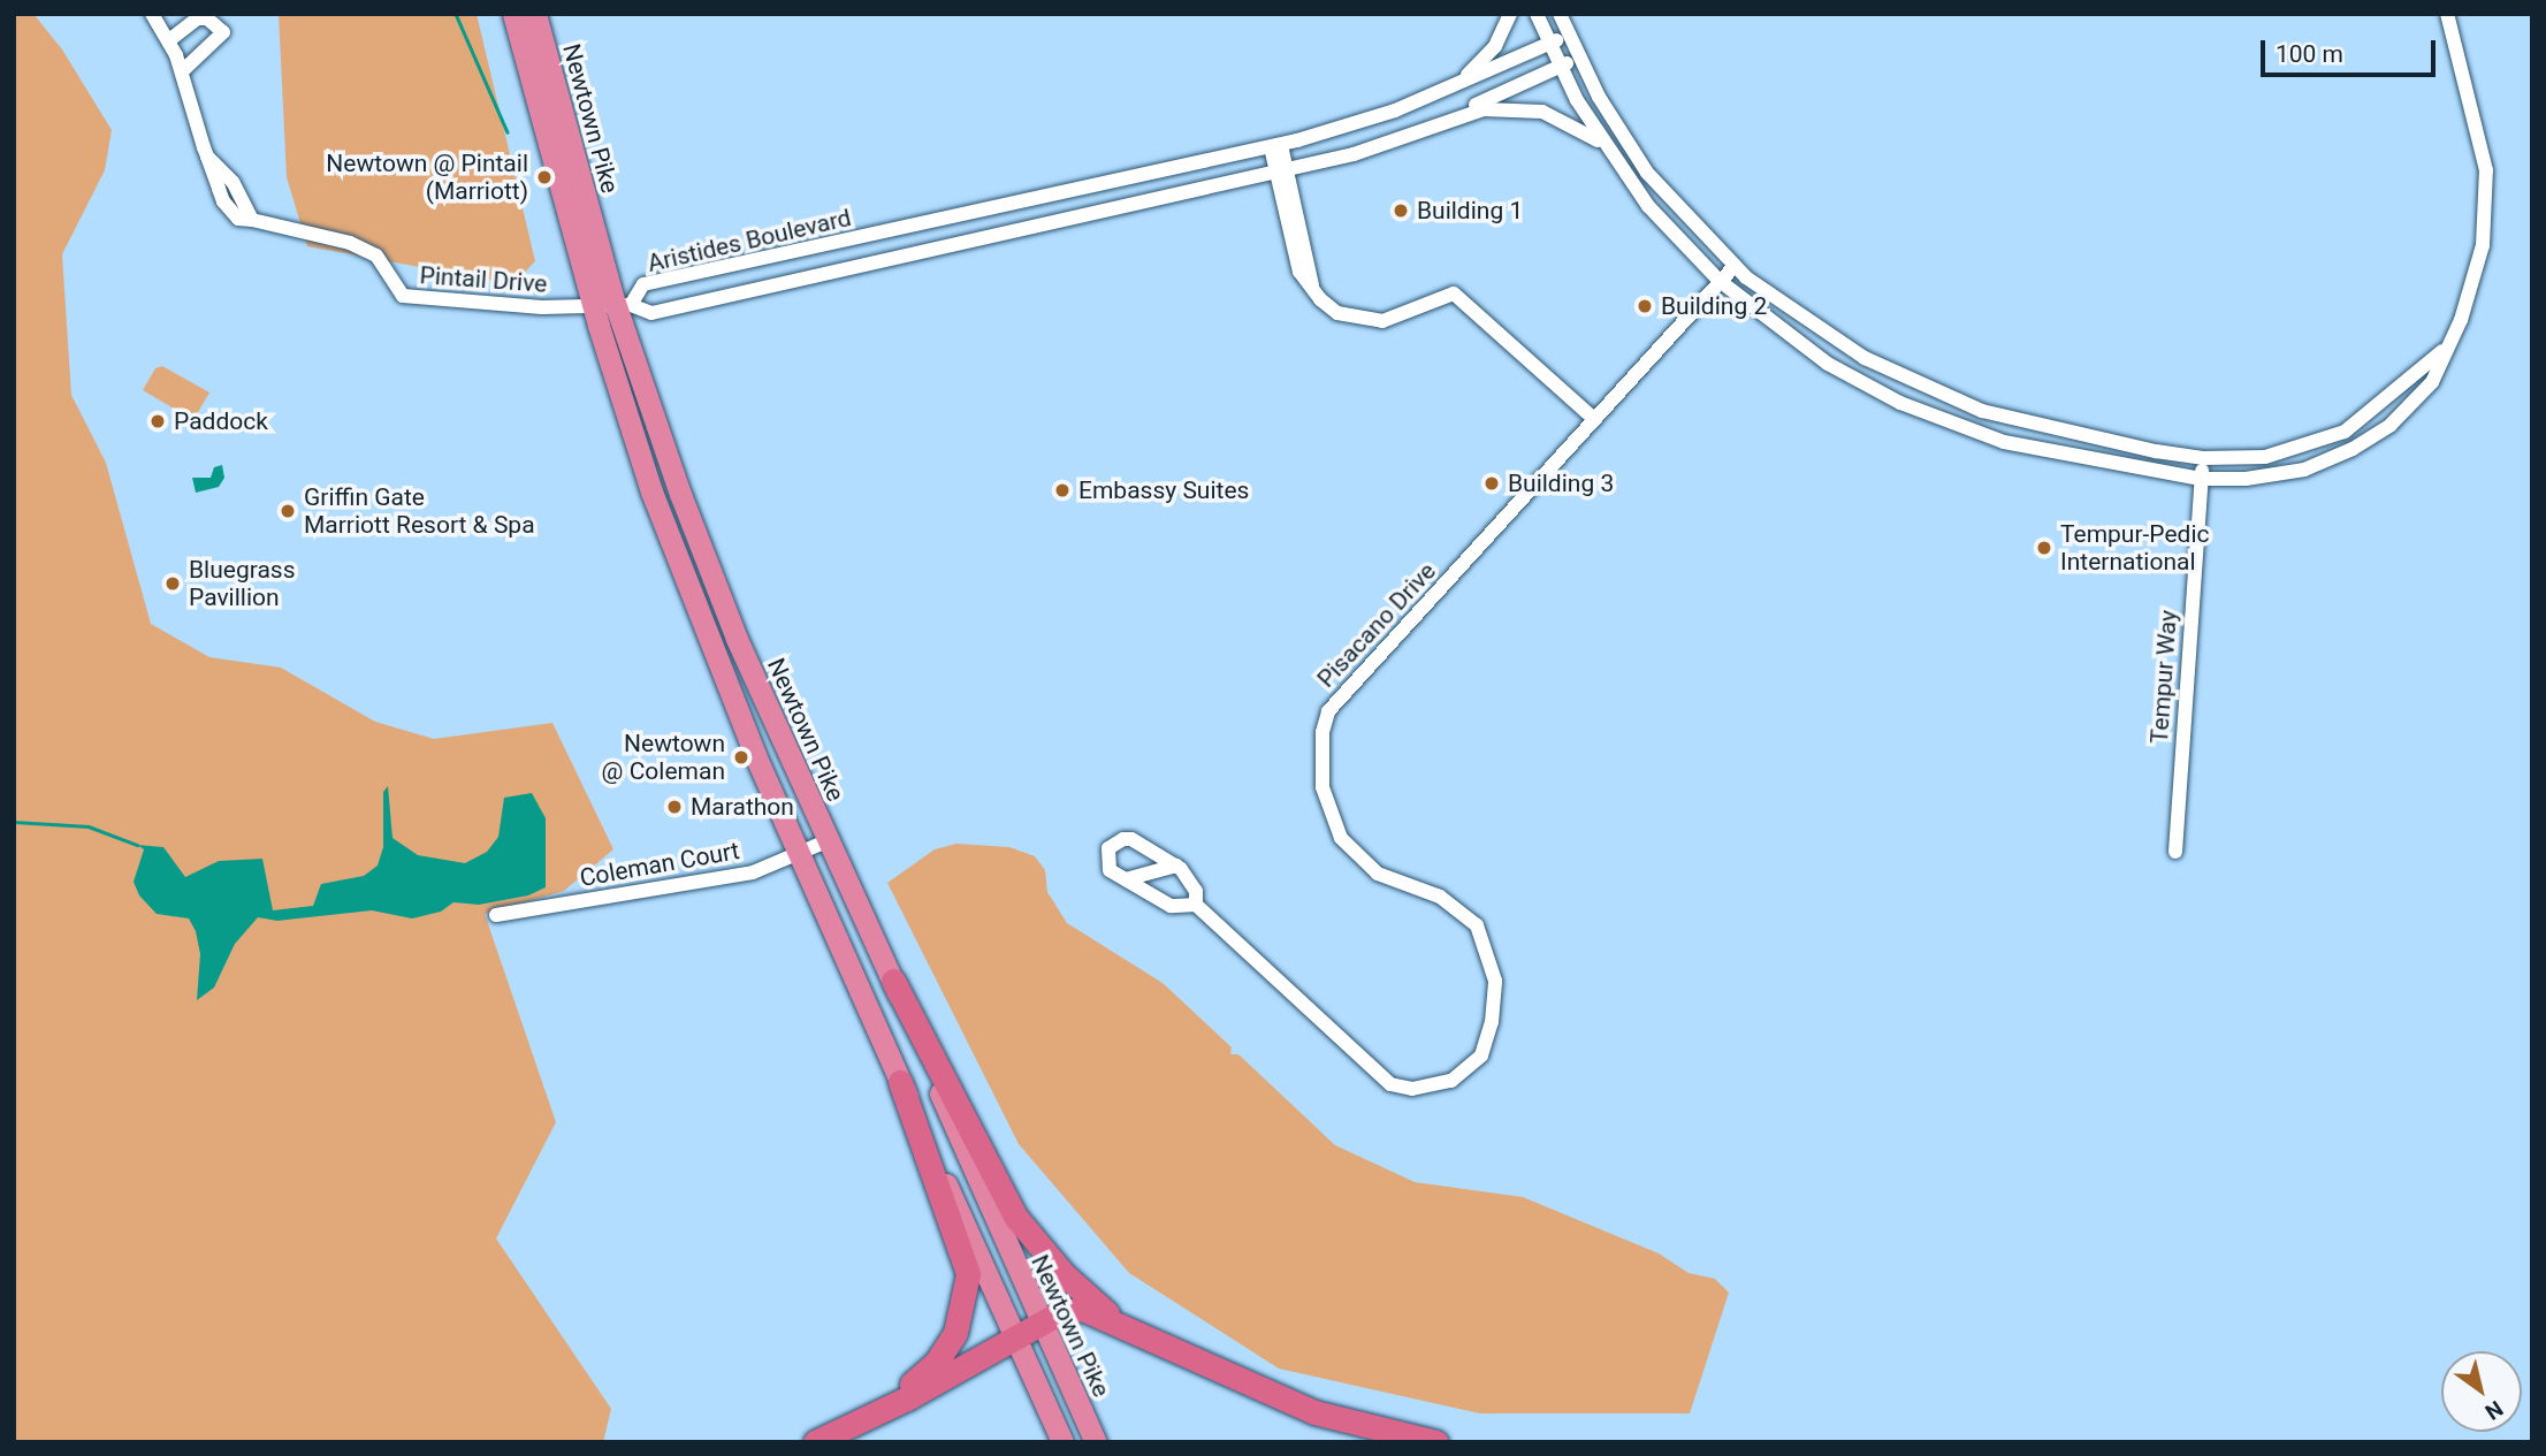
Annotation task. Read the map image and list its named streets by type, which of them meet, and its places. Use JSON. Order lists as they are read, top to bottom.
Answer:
{
  "streets": {
    "highway": ["Newtown Pike"],
    "street": [
      "Aristides Boulevard",
      "Pintail Drive",
      "Pisacano Drive",
      "Tempur Way",
      "Coleman Court"
    ]
  },
  "crossings": [
    ["Newtown Pike", "Aristides Boulevard"],
    ["Newtown Pike", "Pintail Drive"],
    ["Newtown Pike", "Coleman Court"],
    ["Aristides Boulevard", "Pintail Drive"]
  ],
  "places": [
    "Newtown @ Pintail (Marriott)",
    "Building 1",
    "Building 2",
    "Paddock",
    "Building 3",
    "Embassy Suites",
    "Griffin Gate Marriott Resort & Spa",
    "Tempur-Pedic International",
    "Bluegrass Pavillion",
    "Newtown @ Coleman",
    "Marathon"
  ],
  "scale_bar": "100 m",
  "north": "bottom right"
}
